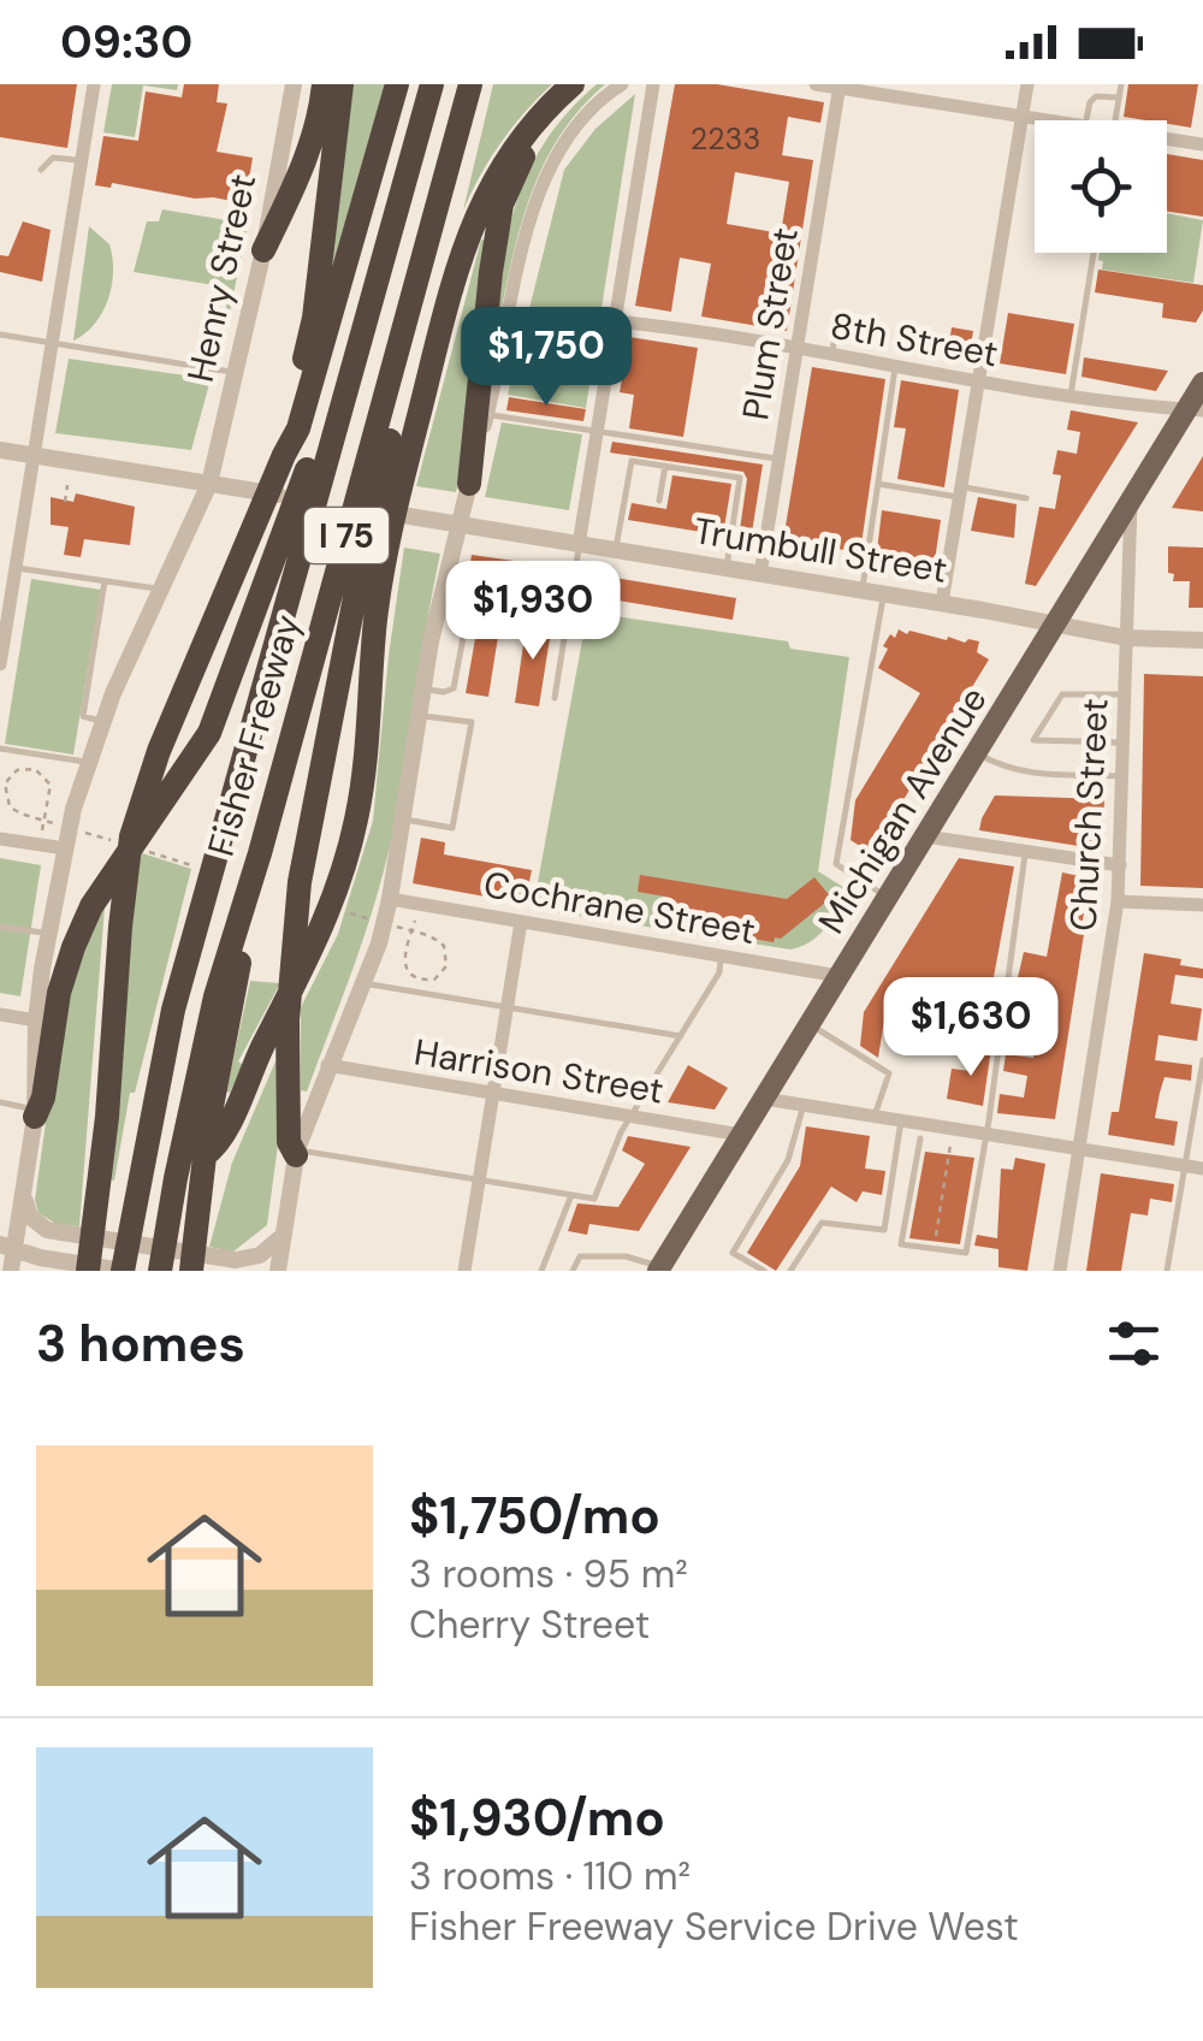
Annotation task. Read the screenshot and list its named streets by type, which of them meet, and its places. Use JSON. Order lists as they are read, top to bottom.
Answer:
{
  "streets": {
    "highway": ["I 75", "Fisher Freeway"],
    "main road": ["Michigan Avenue"],
    "street": [
      "Henry Street",
      "Plum Street",
      "8th Street",
      "Trumbull Street",
      "Church Street",
      "Cochrane Street",
      "Harrison Street"
    ]
  },
  "crossings": [
    ["Henry Street", "Trumbull Street"],
    ["Plum Street", "8th Street"],
    ["Plum Street", "Trumbull Street"],
    ["8th Street", "Michigan Avenue"],
    ["Trumbull Street", "Michigan Avenue"],
    ["Trumbull Street", "Church Street"],
    ["Michigan Avenue", "Church Street"],
    ["Michigan Avenue", "Cochrane Street"],
    ["Michigan Avenue", "Harrison Street"]
  ],
  "house_numbers": ["2233"],
  "page": {
    "status": "09:30",
    "price": ["$1,750", "$1,930", "$1,630"],
    "heading": "3 homes",
    "list": [
      {
        "name": "$1,750/mo",
        "note": "3 rooms · 95 m² · Cherry Street"
      },
      {
        "name": "$1,930/mo",
        "note": "3 rooms · 110 m² · Fisher Freeway Service Drive West"
      }
    ]
  }
}
